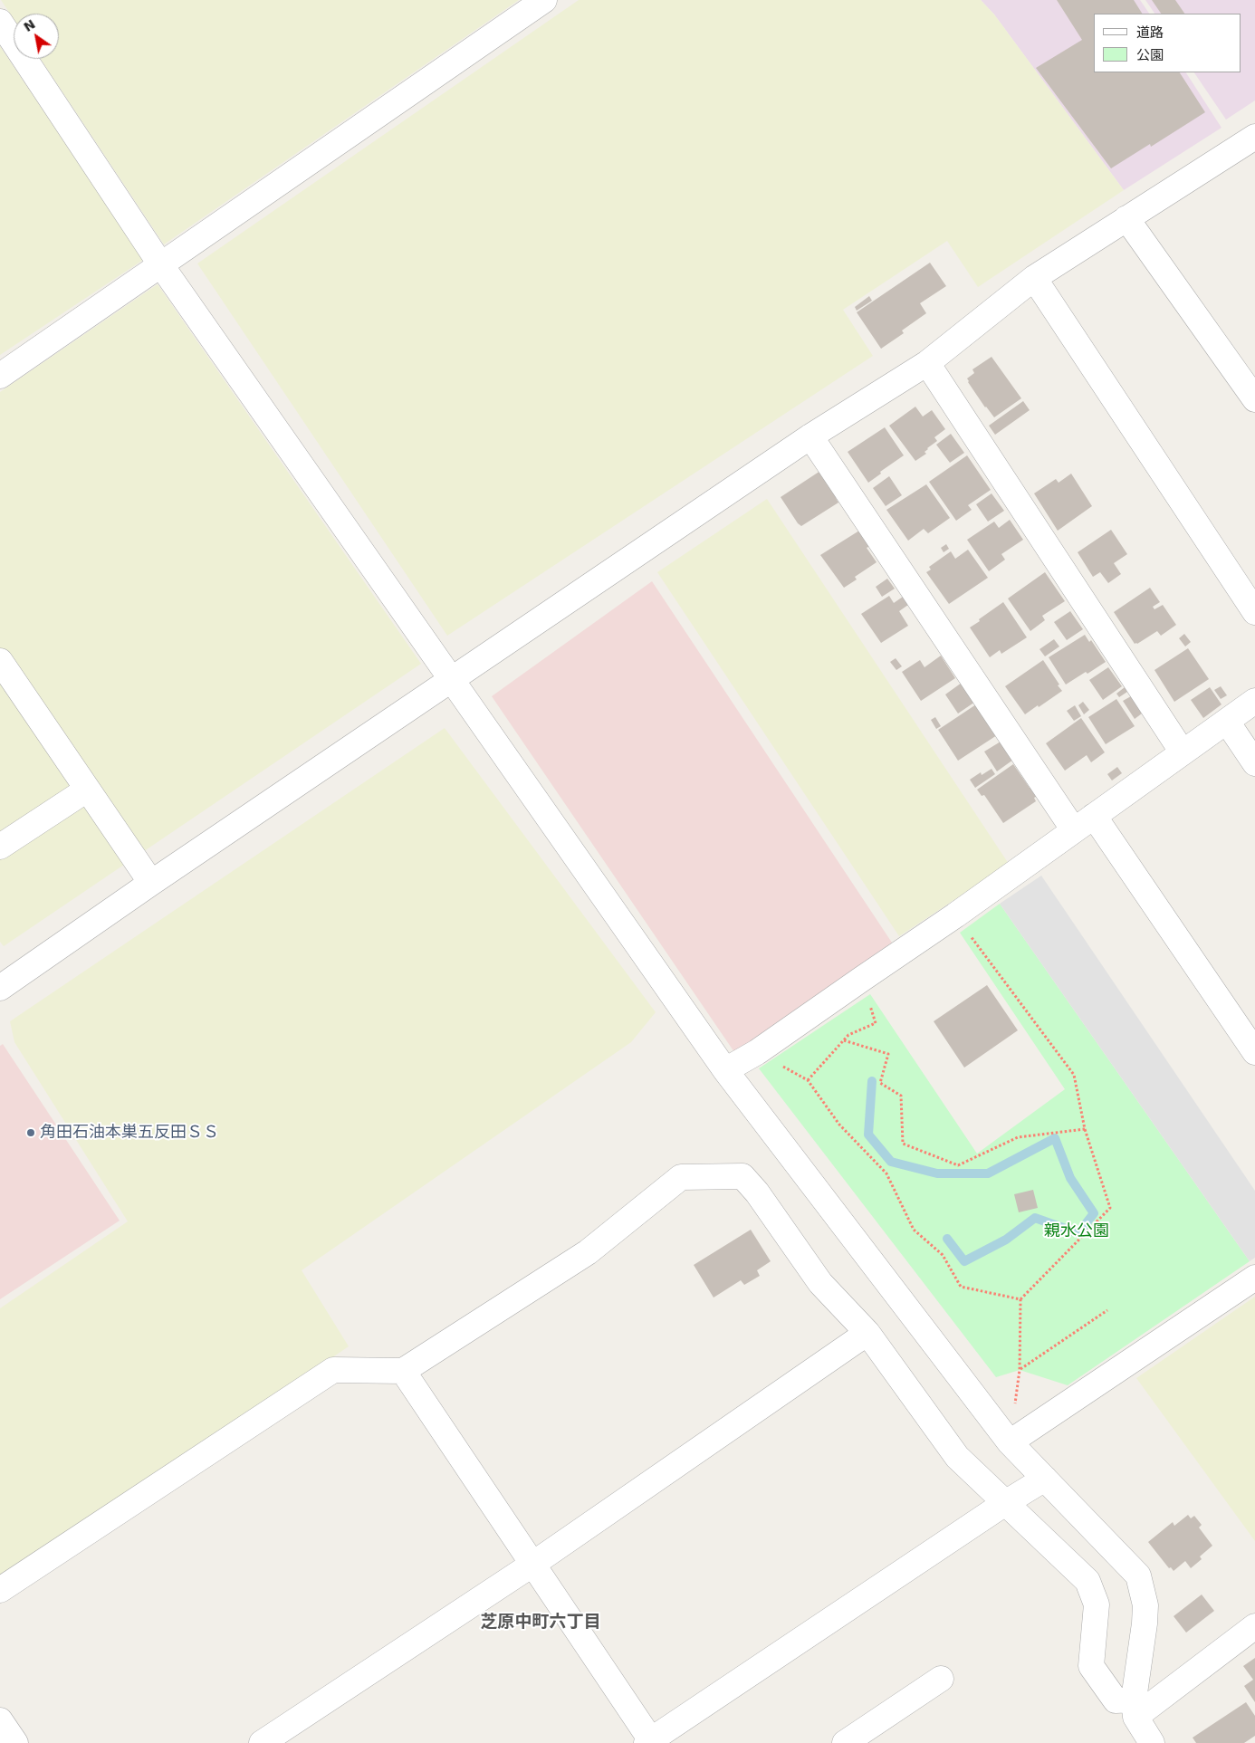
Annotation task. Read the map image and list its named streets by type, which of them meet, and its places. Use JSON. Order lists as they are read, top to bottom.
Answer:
{
  "districts": ["芝原中町六丁目"],
  "parks": ["親水公園"],
  "places": ["角田石油本巣五反田ＳＳ"],
  "legend": ["道路", "公園"],
  "north": "top left"
}
